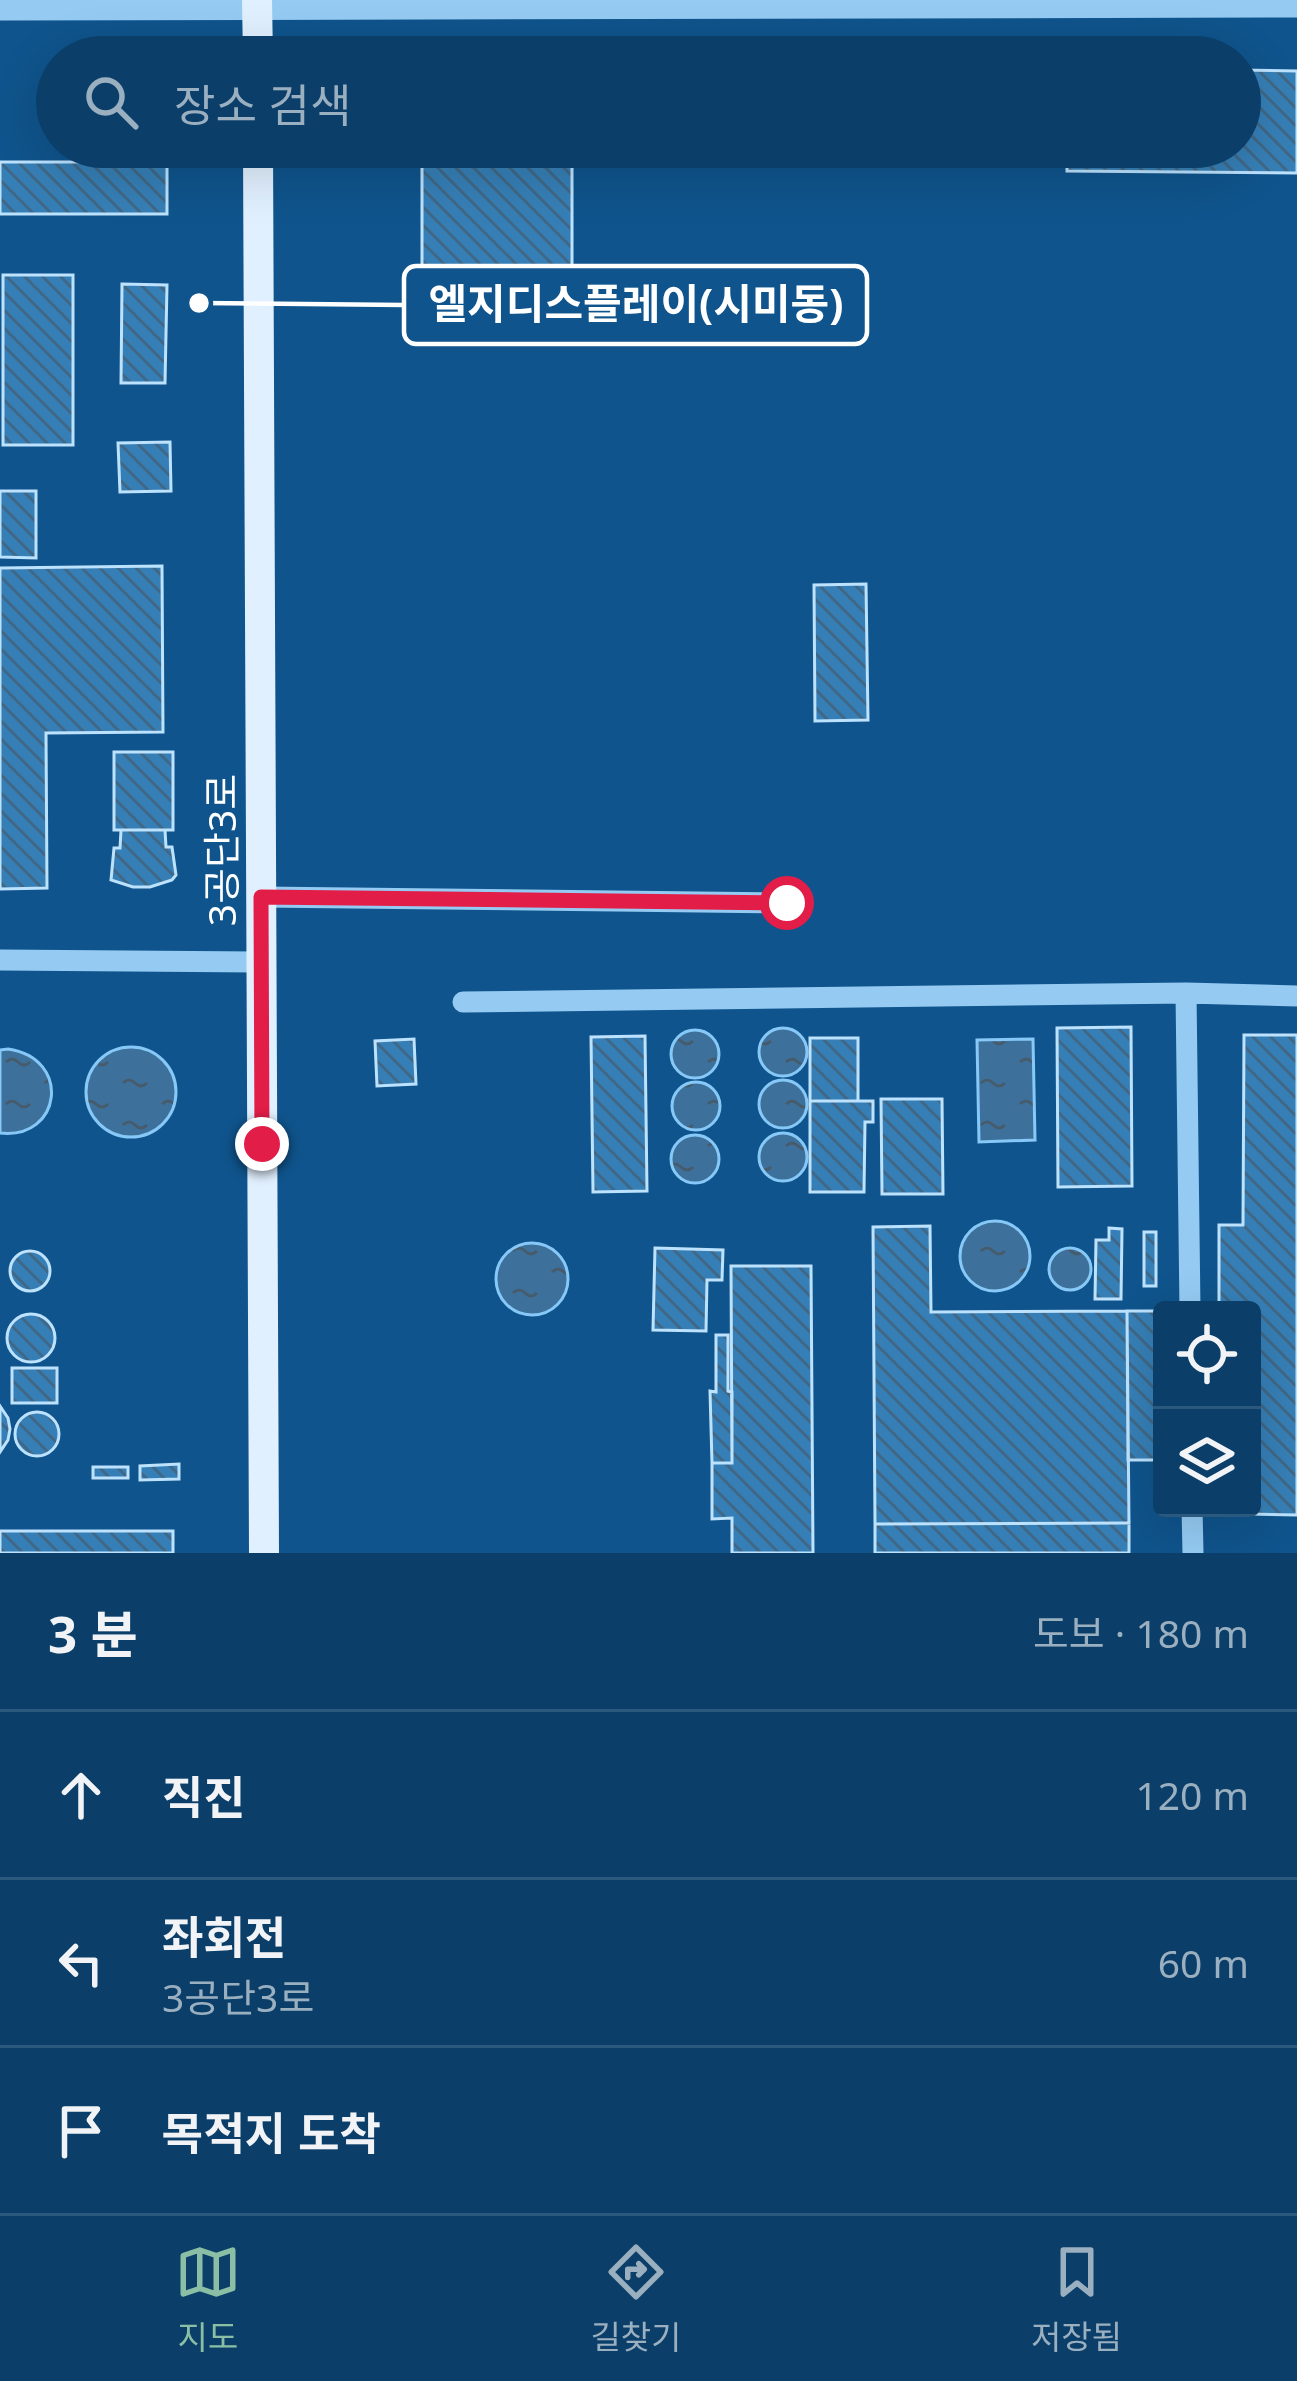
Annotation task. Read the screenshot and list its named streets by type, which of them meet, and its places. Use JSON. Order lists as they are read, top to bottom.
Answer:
{
  "streets": {
    "main road": ["3공단3로"]
  },
  "places": ["엘지디스플레이(시미동)"],
  "page": {
    "search": "장소 검색",
    "heading": ["3 분", "도보 · 180 m"],
    "list": [
      ["직진", "120 m"],
      ["좌회전", "3공단3로", "60 m"],
      "목적지 도착"
    ],
    "nav": ["지도", "길찾기", "저장됨"]
  }
}
